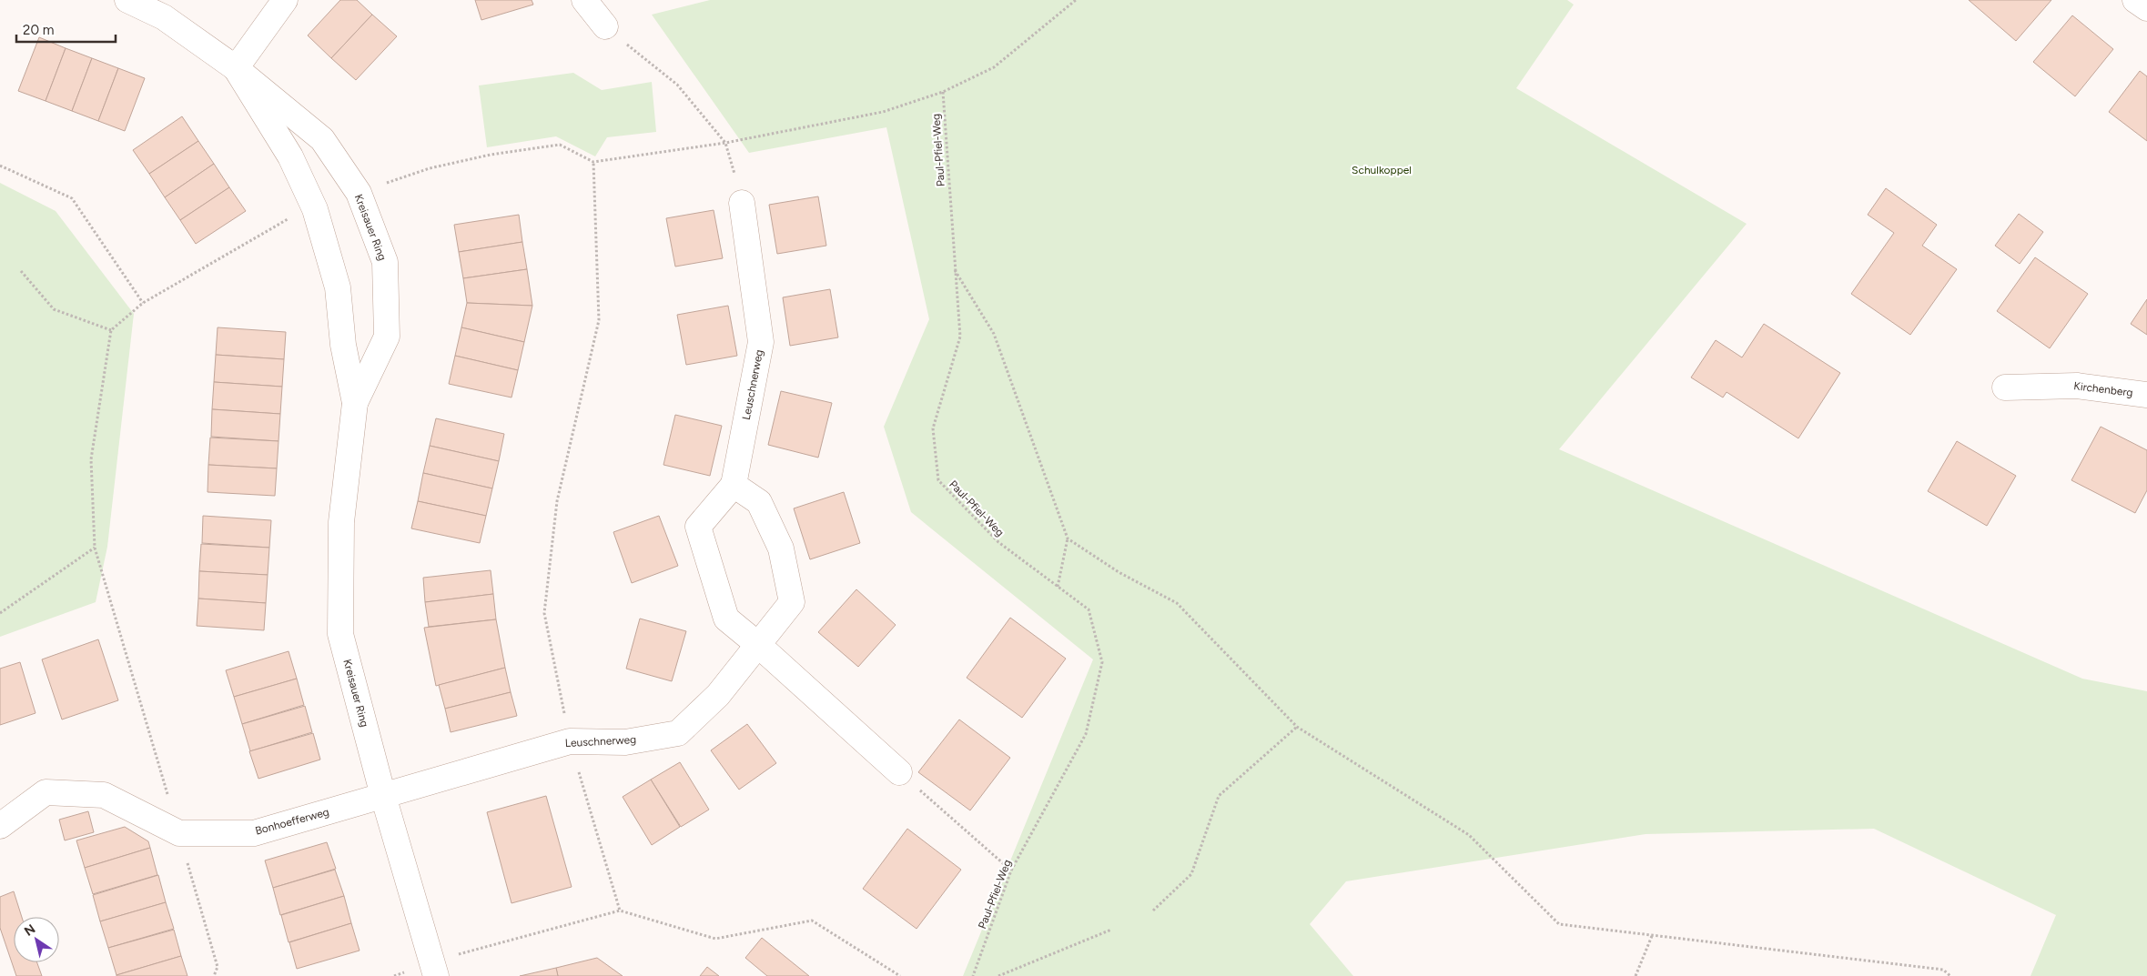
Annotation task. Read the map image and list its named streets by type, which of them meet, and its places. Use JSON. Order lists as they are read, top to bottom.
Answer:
{
  "streets": {
    "street": [
      "Kreisauer Ring",
      "Leuschnerweg",
      "Kirchenberg",
      "Bonhoefferweg"
    ],
    "path": ["Paul-Pfiel-Weg"]
  },
  "crossings": [
    ["Kreisauer Ring", "Leuschnerweg"],
    ["Kreisauer Ring", "Bonhoefferweg"],
    ["Leuschnerweg", "Bonhoefferweg"]
  ],
  "parks": ["Schulkoppel"],
  "scale_bar": "20 m",
  "north": "top left"
}
